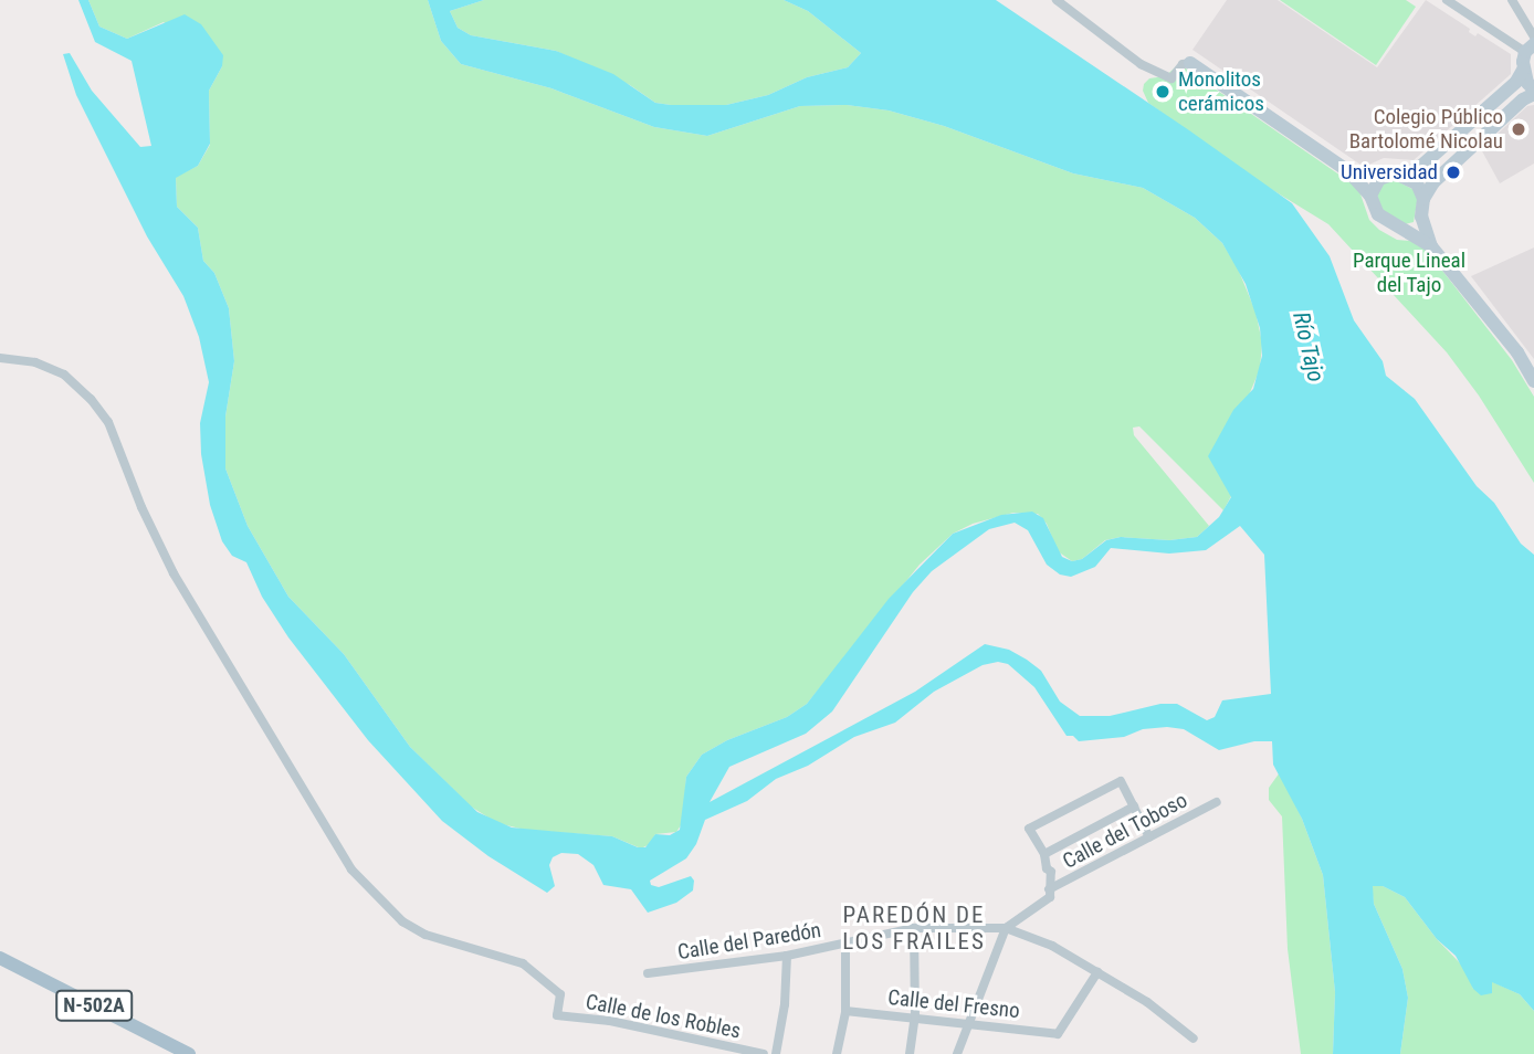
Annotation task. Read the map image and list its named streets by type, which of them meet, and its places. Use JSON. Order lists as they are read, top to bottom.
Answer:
{
  "streets": {
    "main road": ["N-502A"],
    "street": [
      "Calle del Toboso",
      "Calle del Paredón",
      "Calle del Fresno",
      "Calle de los Robles"
    ]
  },
  "crossings": [
    ["Calle del Toboso", "Calle del Paredón"],
    ["Calle del Paredón", "Calle del Fresno"]
  ],
  "districts": ["PAREDÓN DE LOS FRAILES"],
  "water": ["Río Tajo"],
  "parks": ["Parque Lineal del Tajo"],
  "places": ["Monolitos cerámicos", "Colegio Público Bartolomé Nicolau", "Universidad"]
}
